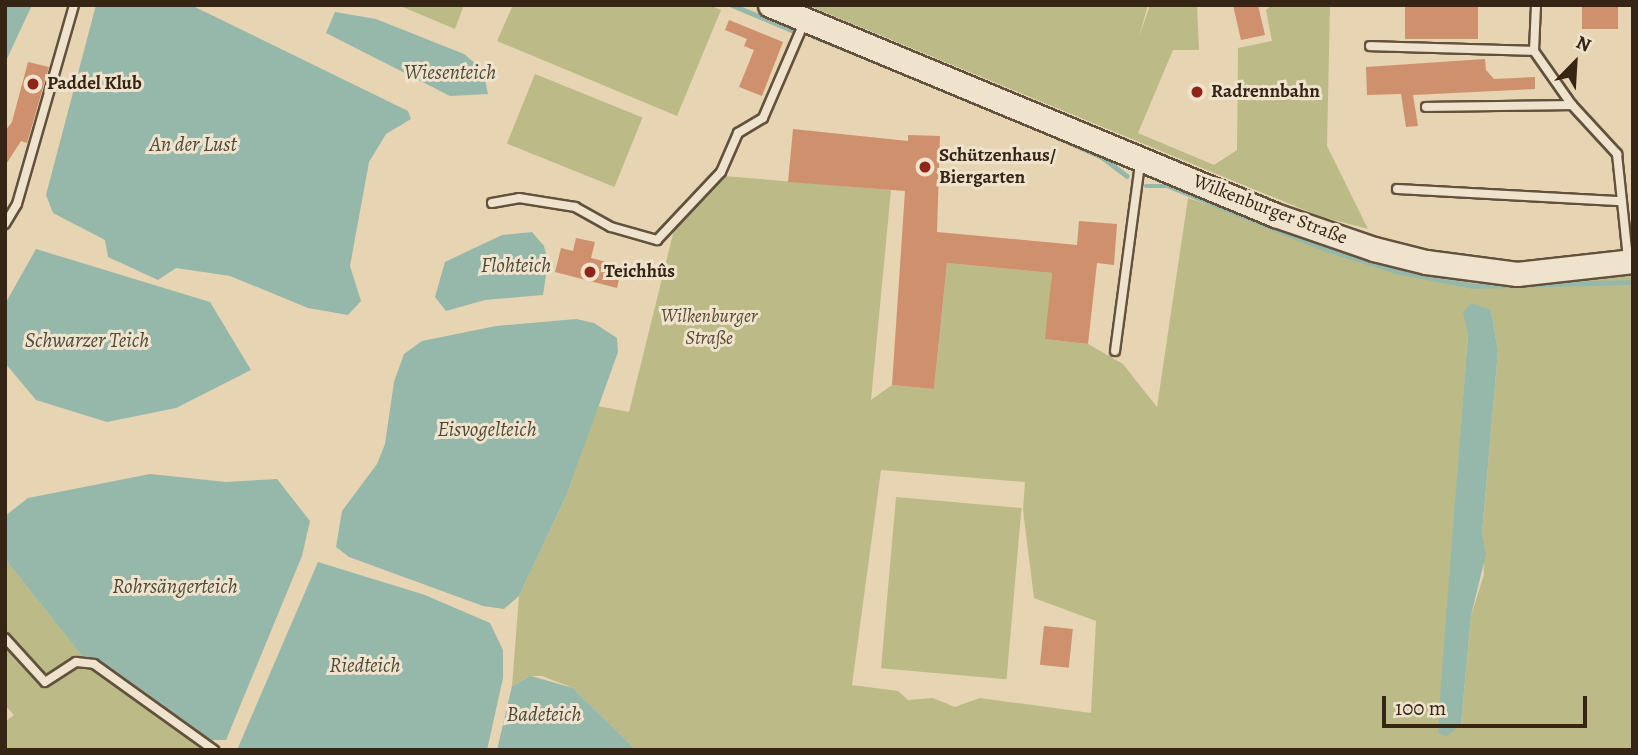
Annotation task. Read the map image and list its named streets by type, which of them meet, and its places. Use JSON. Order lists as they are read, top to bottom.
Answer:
{
  "streets": {
    "main road": ["Wilkenburger Straße"]
  },
  "water": [
    "Wiesenteich",
    "An der Lust",
    "Flohteich",
    "Schwarzer Teich",
    "Eisvogelteich",
    "Rohrsängerteich",
    "Riedteich",
    "Badeteich"
  ],
  "parks": ["Wilkenburger Straße"],
  "places": [
    "Paddel Klub",
    "Radrennbahn",
    "Schützenhaus/ Biergarten",
    "Teichhûs"
  ],
  "scale_bar": "100 m",
  "north": "top right"
}
